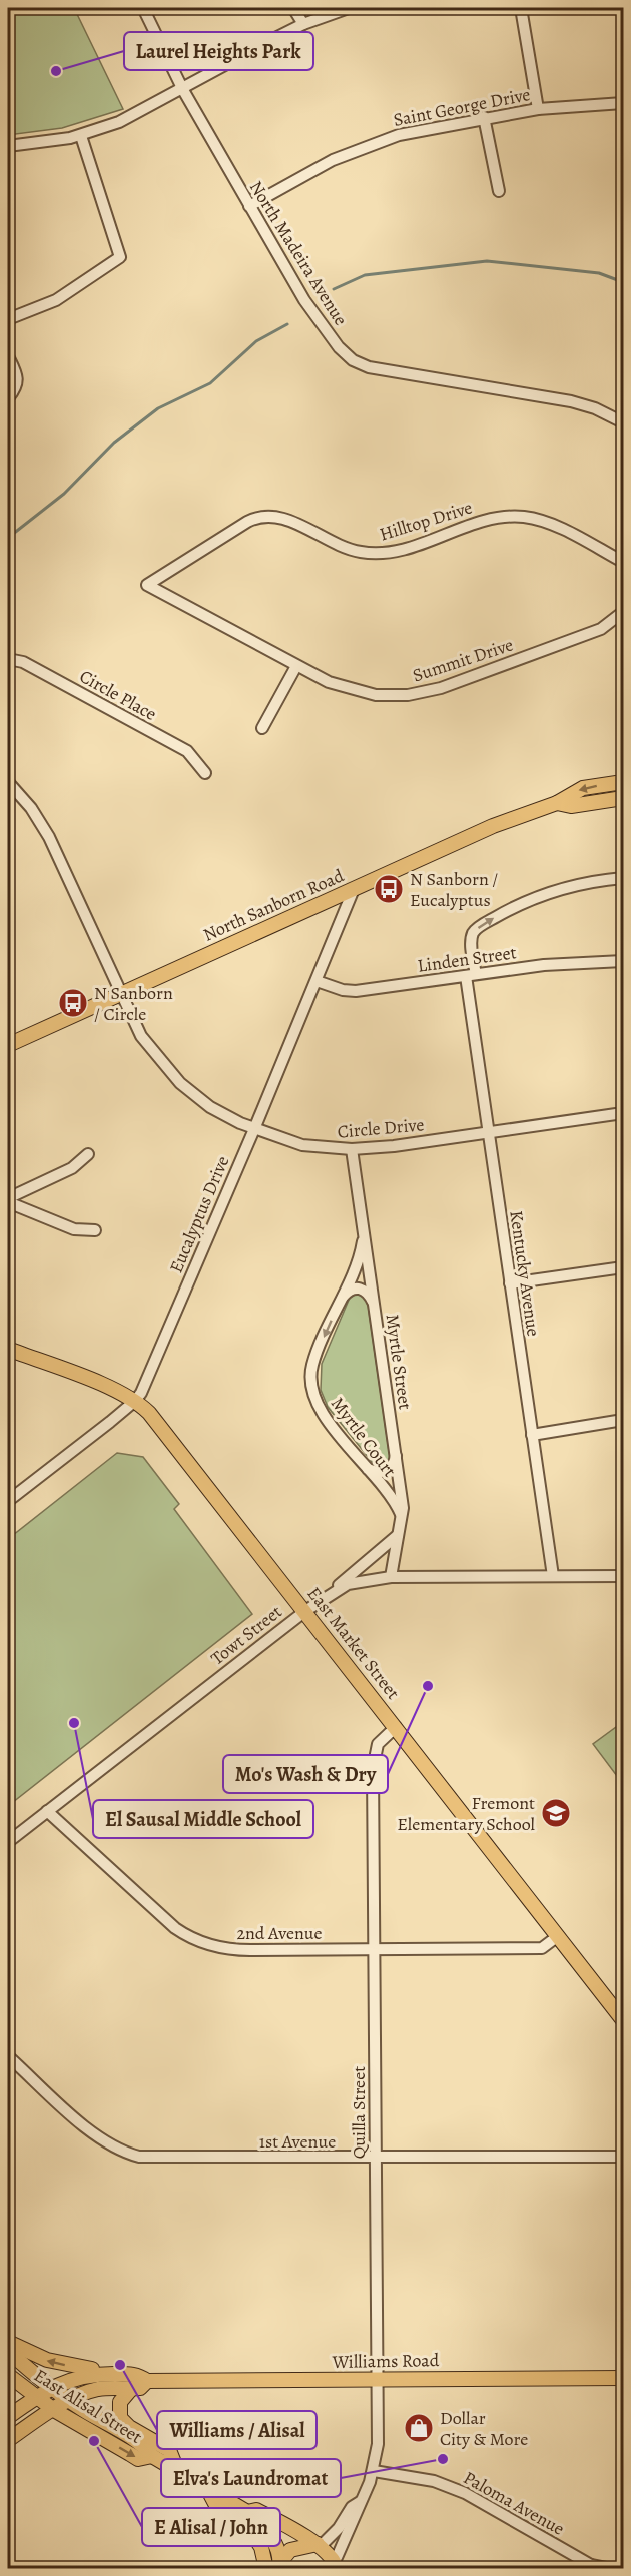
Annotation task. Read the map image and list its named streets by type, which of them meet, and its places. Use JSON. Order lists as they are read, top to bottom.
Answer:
{
  "streets": {
    "main road": [
      "North Sanborn Road",
      "East Market Street",
      "Williams Road",
      "East Alisal Street"
    ],
    "street": [
      "Saint George Drive",
      "North Madeira Avenue",
      "Hilltop Drive",
      "Summit Drive",
      "Circle Place",
      "Linden Street",
      "Circle Drive",
      "Eucalyptus Drive",
      "Kentucky Avenue",
      "Myrtle Street",
      "Myrtle Court",
      "Towt Street",
      "2nd Avenue",
      "Quilla Street",
      "1st Avenue",
      "Paloma Avenue"
    ]
  },
  "crossings": [
    ["Saint George Drive", "North Madeira Avenue"],
    ["Hilltop Drive", "Summit Drive"],
    ["North Sanborn Road", "Circle Drive"],
    ["North Sanborn Road", "Eucalyptus Drive"],
    ["Linden Street", "Eucalyptus Drive"],
    ["Linden Street", "Kentucky Avenue"],
    ["Circle Drive", "Eucalyptus Drive"],
    ["Circle Drive", "Kentucky Avenue"],
    ["Circle Drive", "Myrtle Street"],
    ["Eucalyptus Drive", "East Market Street"],
    ["Kentucky Avenue", "Towt Street"],
    ["Myrtle Street", "Myrtle Court"],
    ["Myrtle Street", "Towt Street"],
    ["Towt Street", "East Market Street"],
    ["Towt Street", "2nd Avenue"],
    ["East Market Street", "2nd Avenue"],
    ["East Market Street", "Quilla Street"],
    ["2nd Avenue", "Quilla Street"],
    ["Quilla Street", "1st Avenue"],
    ["Quilla Street", "Williams Road"],
    ["Quilla Street", "East Alisal Street"],
    ["Quilla Street", "Paloma Avenue"],
    ["Williams Road", "East Alisal Street"]
  ],
  "one_way": ["Myrtle Court"],
  "places": {
    "other": [
      "Laurel Heights Park",
      "Mo's Wash & Dry",
      "El Sausal Middle School",
      "Williams / Alisal",
      "E Alisal / John",
      "Elva's Laundromat"
    ],
    "bus stop": ["N Sanborn / Eucalyptus", "N Sanborn / Circle"],
    "school or university": ["Fremont Elementary School"],
    "shop": ["Dollar City & More"]
  }
}
